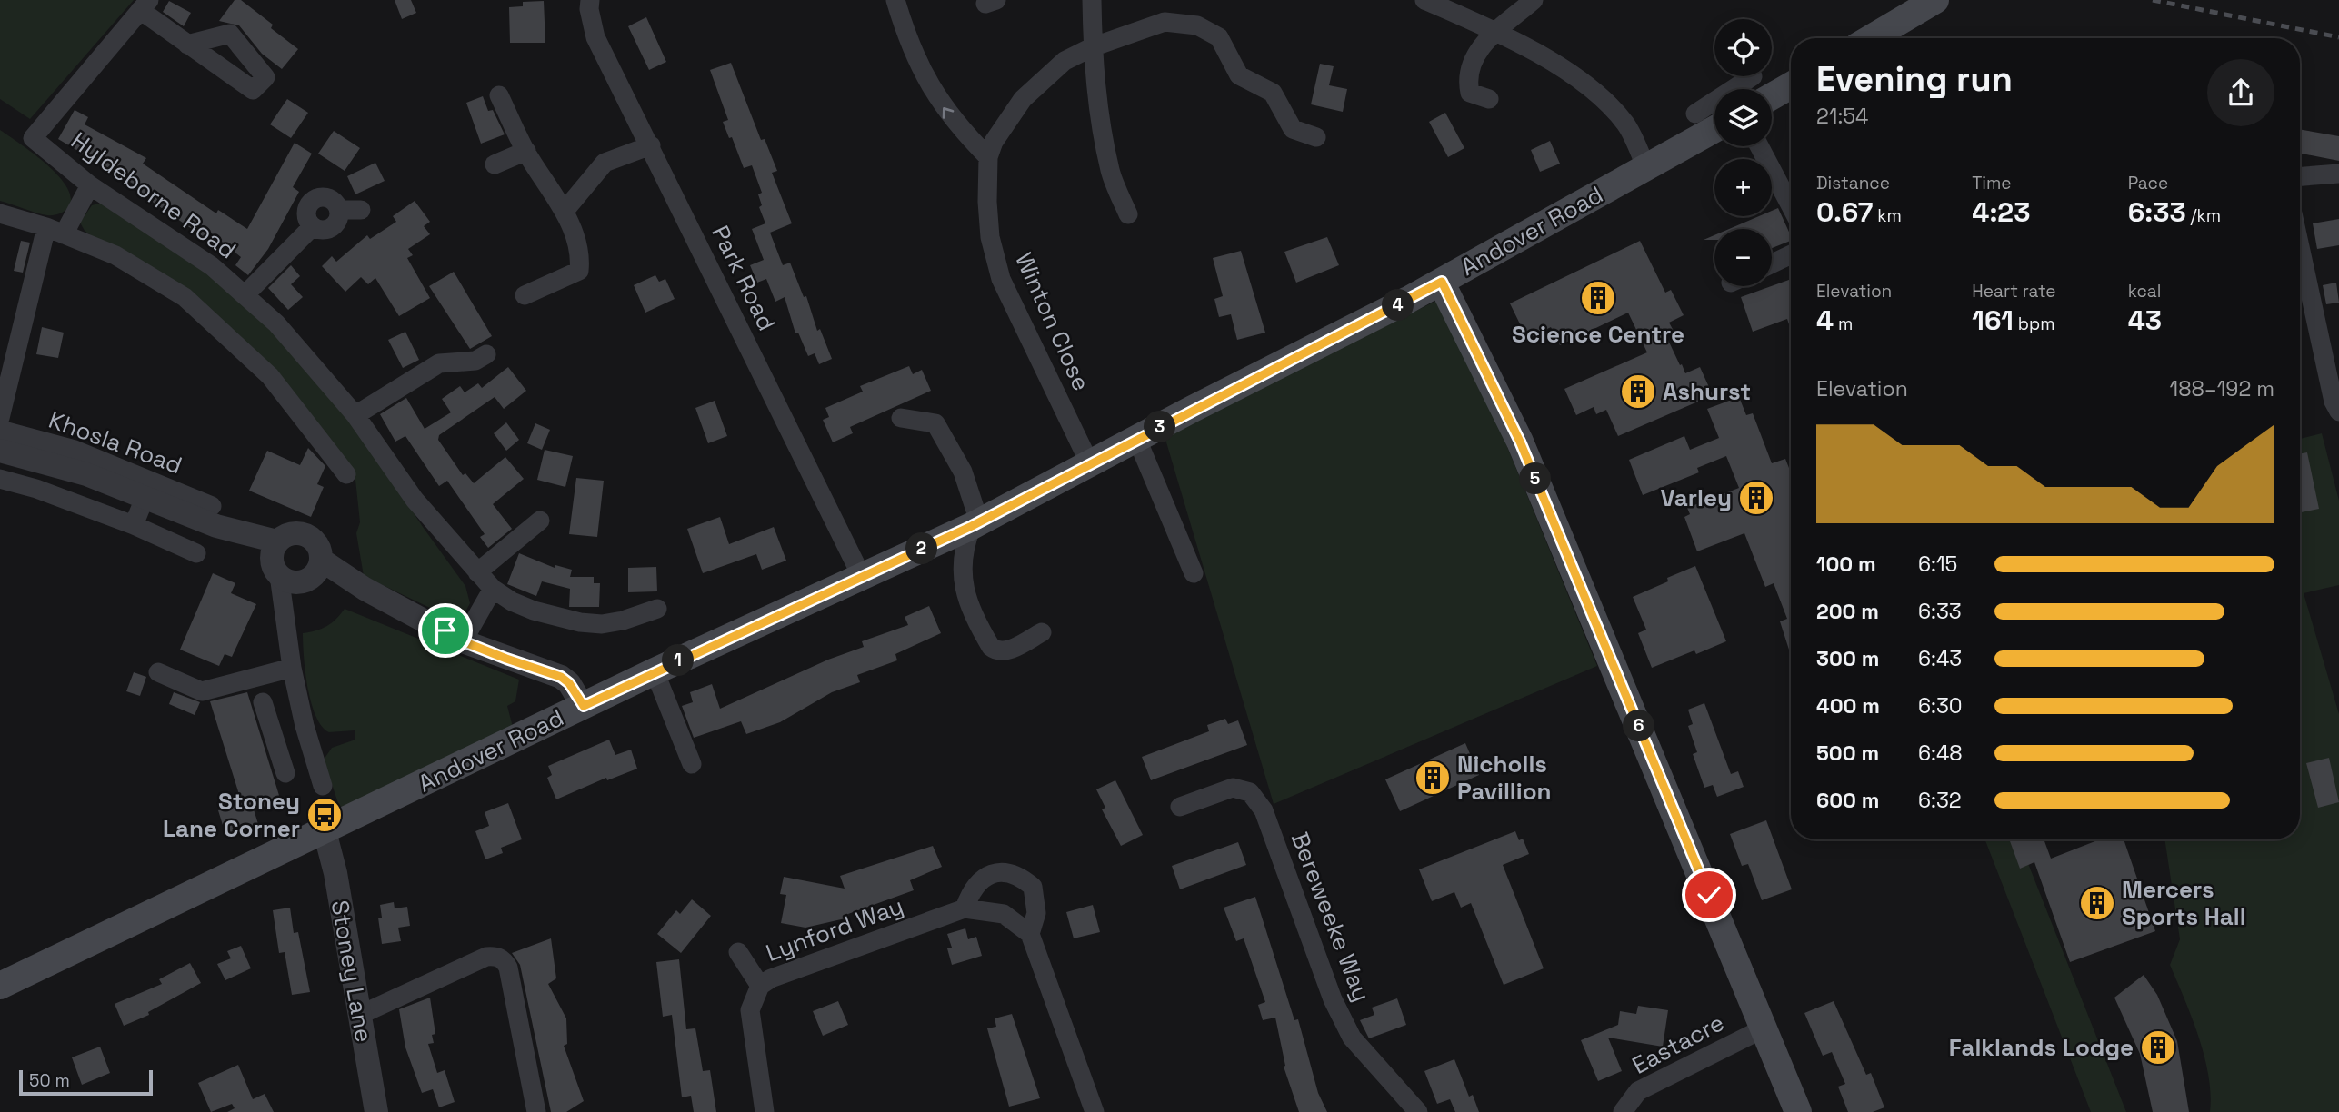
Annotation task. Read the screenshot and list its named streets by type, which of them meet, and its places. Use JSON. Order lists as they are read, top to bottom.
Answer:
{
  "streets": {
    "main road": ["Andover Road"],
    "street": [
      "Hyldeborne Road",
      "Park Road",
      "Winton Close",
      "Khosla Road",
      "Bereweeke Way",
      "Lynford Way",
      "Stoney Lane",
      "Eastacre"
    ]
  },
  "crossings": [
    ["Andover Road", "Park Road"],
    ["Andover Road", "Winton Close"],
    ["Andover Road", "Stoney Lane"]
  ],
  "places": {
    "building": [
      "Science Centre",
      "Ashurst",
      "Varley",
      "Nicholls Pavillion",
      "Mercers Sports Hall",
      "Falklands Lodge"
    ],
    "bus stop": ["Stoney Lane Corner"]
  },
  "scale_bar": "50 m",
  "page": {
    "map_buttons": ["+", "−"],
    "heading": ["Evening run", "21:54"],
    "stats": [
      ["Distance", "0.67 km"],
      ["Time", "4:23"],
      ["Pace", "6:33 /km"],
      ["Elevation", "4 m"],
      ["Heart rate", "161 bpm"],
      ["kcal", "43"]
    ],
    "pins": [
      "4",
      "3",
      "5",
      "2",
      "1",
      "6"
    ],
    "chart": ["Elevation", "188–192 m"],
    "list": [
      {
        "name": "100 m",
        "note": "6:15"
      },
      {
        "name": "200 m",
        "note": "6:33"
      },
      {
        "name": "300 m",
        "note": "6:43"
      },
      {
        "name": "400 m",
        "note": "6:30"
      },
      {
        "name": "500 m",
        "note": "6:48"
      },
      {
        "name": "600 m",
        "note": "6:32"
      }
    ],
    "scale": "50 m"
  }
}
